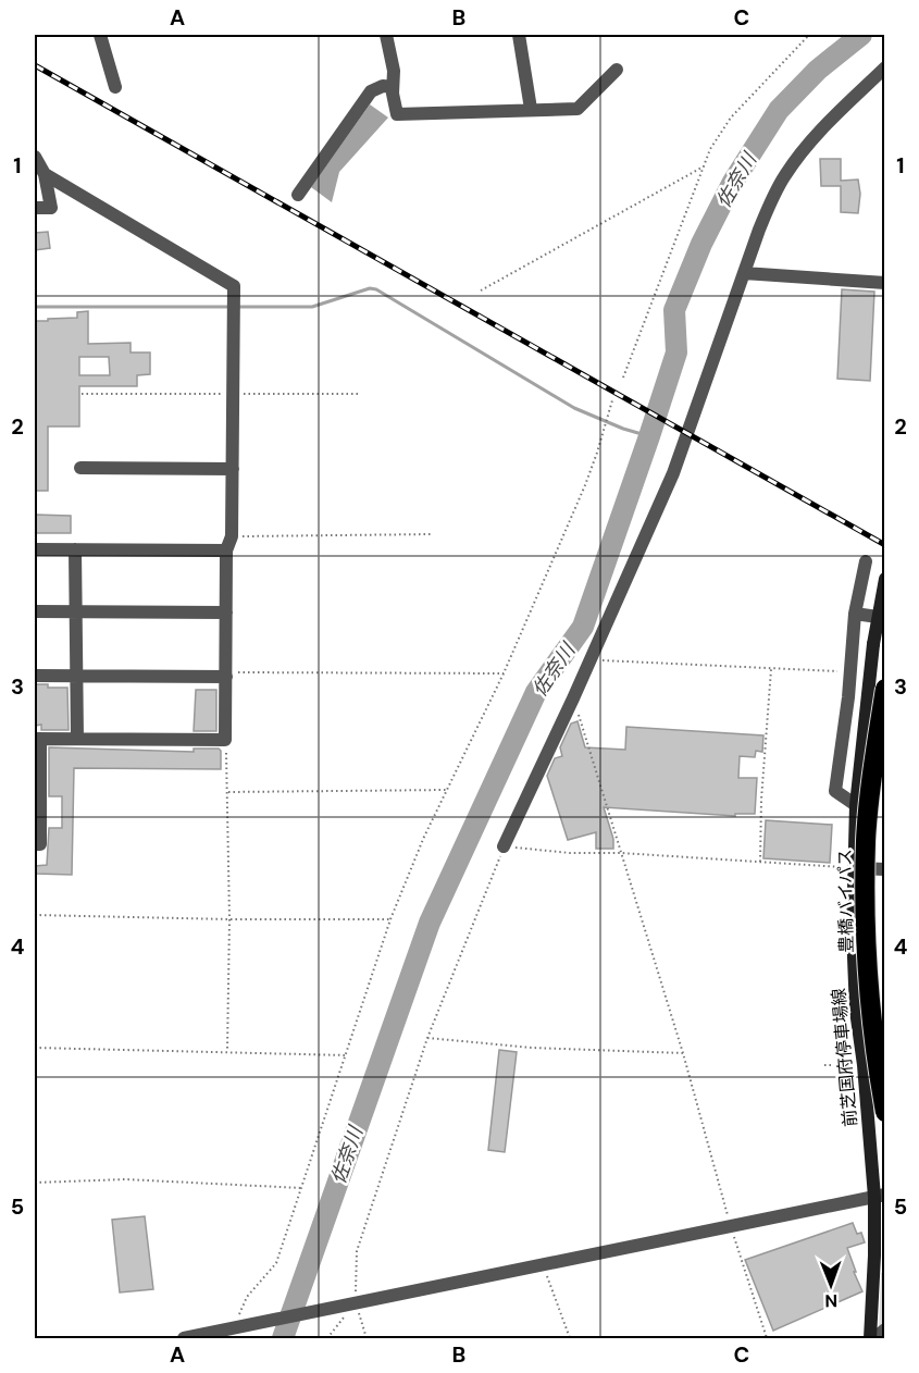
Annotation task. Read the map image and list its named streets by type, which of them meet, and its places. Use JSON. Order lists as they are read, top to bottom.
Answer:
{
  "streets": {
    "highway": ["豊橋バイパス"],
    "main road": ["前芝国府停車場線"]
  },
  "water": ["佐奈川"],
  "north": "bottom",
  "grid": {
    "columns": ["A", "B", "C"],
    "rows": [
      "1",
      "2",
      "3",
      "4",
      "5"
    ]
  }
}
